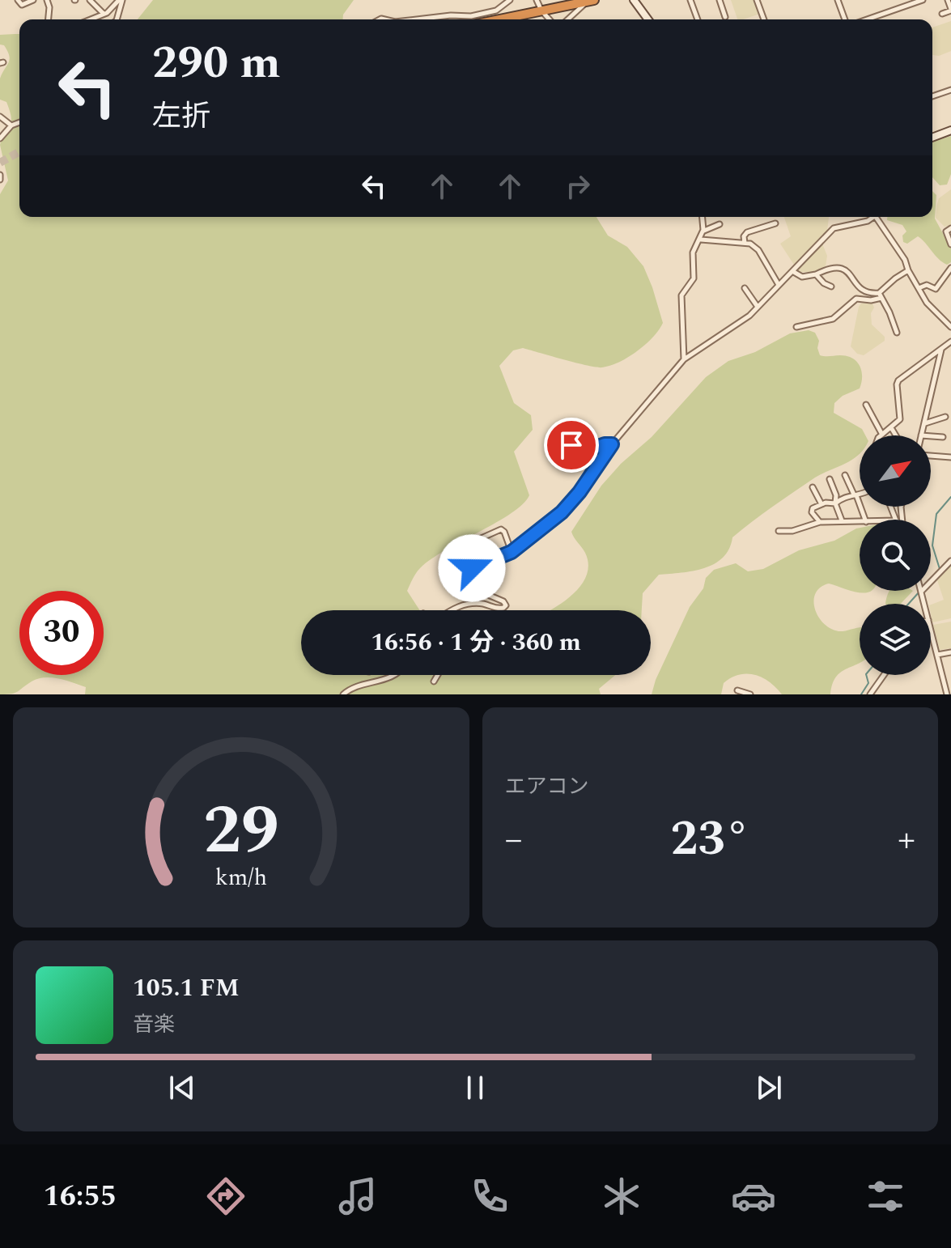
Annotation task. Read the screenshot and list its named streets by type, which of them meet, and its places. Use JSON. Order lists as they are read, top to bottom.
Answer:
{
  "north": "top right",
  "page": {
    "turn": ["290 m", "左折"],
    "limit": "30",
    "trip": "16:56 · 1 分 · 360 m",
    "tile": "エアコン",
    "heat": ["−", "23°", "+"],
    "song": ["105.1 FM", "音楽"],
    "tabs": "16:55",
    "gauge": ["29", "km/h"]
  }
}
